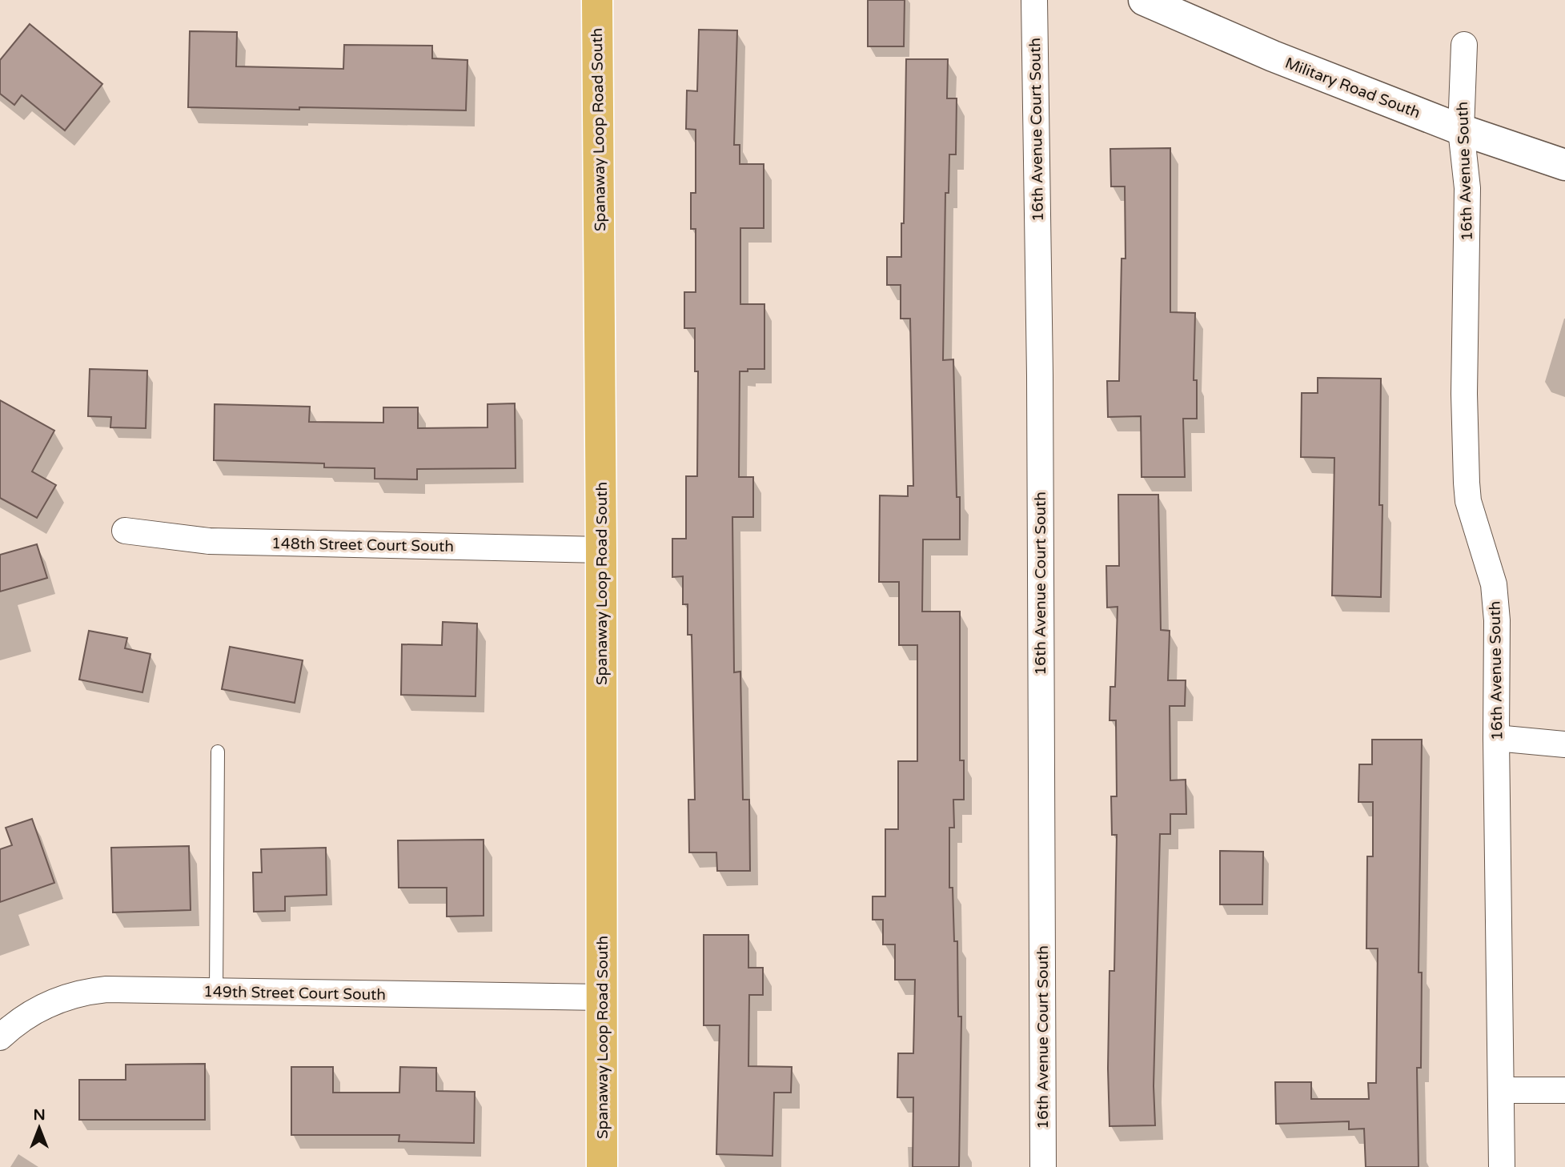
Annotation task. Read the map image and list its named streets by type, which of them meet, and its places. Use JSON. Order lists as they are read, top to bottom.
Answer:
{
  "streets": {
    "main road": ["Military Road South", "Spanaway Loop Road South"],
    "street": [
      "16th Avenue Court South",
      "16th Avenue South",
      "148th Street Court South",
      "149th Street Court South"
    ]
  },
  "crossings": [
    ["Military Road South", "16th Avenue South"],
    ["Spanaway Loop Road South", "148th Street Court South"],
    ["Spanaway Loop Road South", "149th Street Court South"]
  ],
  "north": "top"
}
